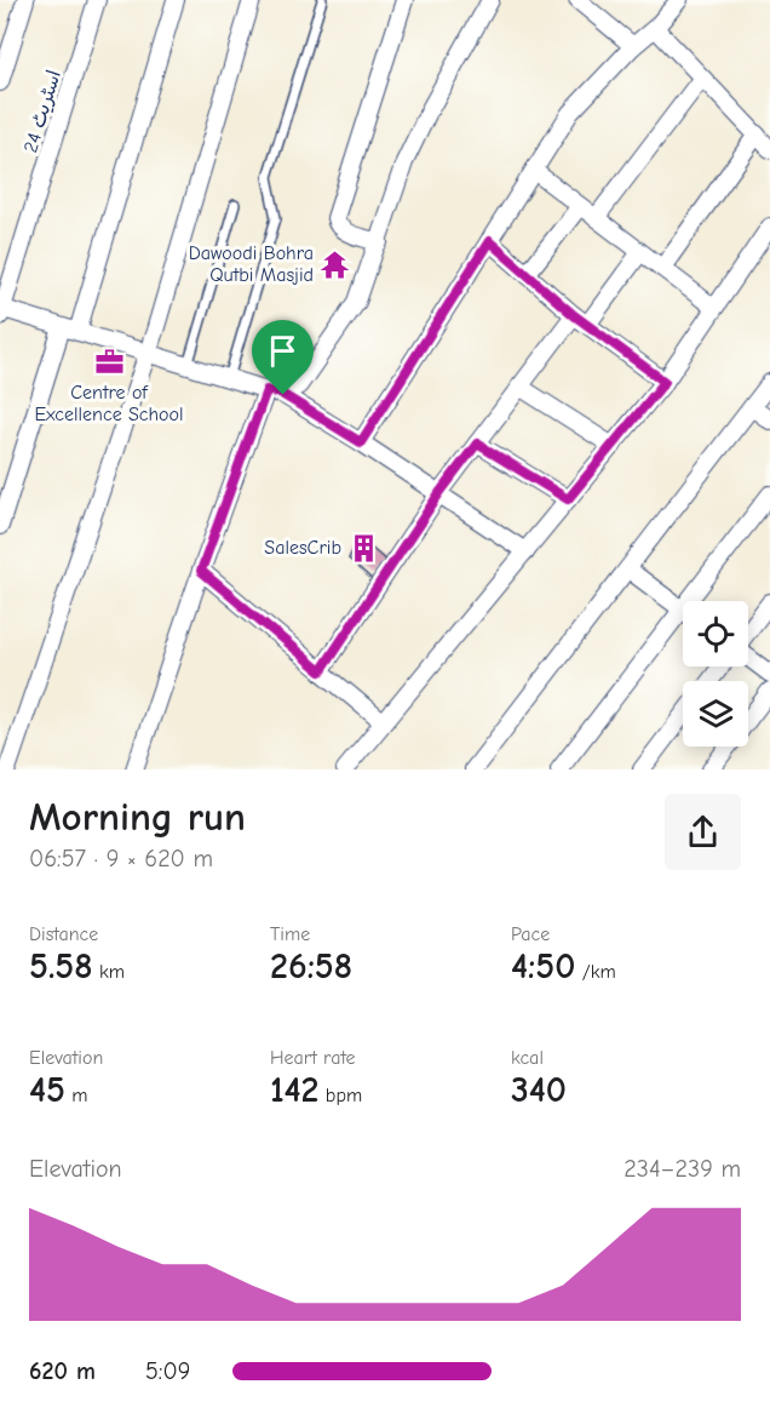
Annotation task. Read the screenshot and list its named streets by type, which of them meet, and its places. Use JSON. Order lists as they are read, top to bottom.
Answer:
{
  "streets": {
    "street": ["اسٹریٹ 24"]
  },
  "places": {
    "temple": ["Dawoodi Bohra Qutbi Masjid"],
    "office": ["Centre of Excellence School"],
    "building": ["SalesCrib"]
  },
  "page": {
    "heading": ["Morning run", "06:57 · 9 × 620 m"],
    "stats": [
      ["Distance", "5.58 km"],
      ["Time", "26:58"],
      ["Pace", "4:50 /km"],
      ["Elevation", "45 m"],
      ["Heart rate", "142 bpm"],
      ["kcal", "340"]
    ],
    "chart": ["Elevation", "234–239 m"],
    "list": [
      {
        "name": "620 m",
        "note": "5:09"
      }
    ]
  }
}
